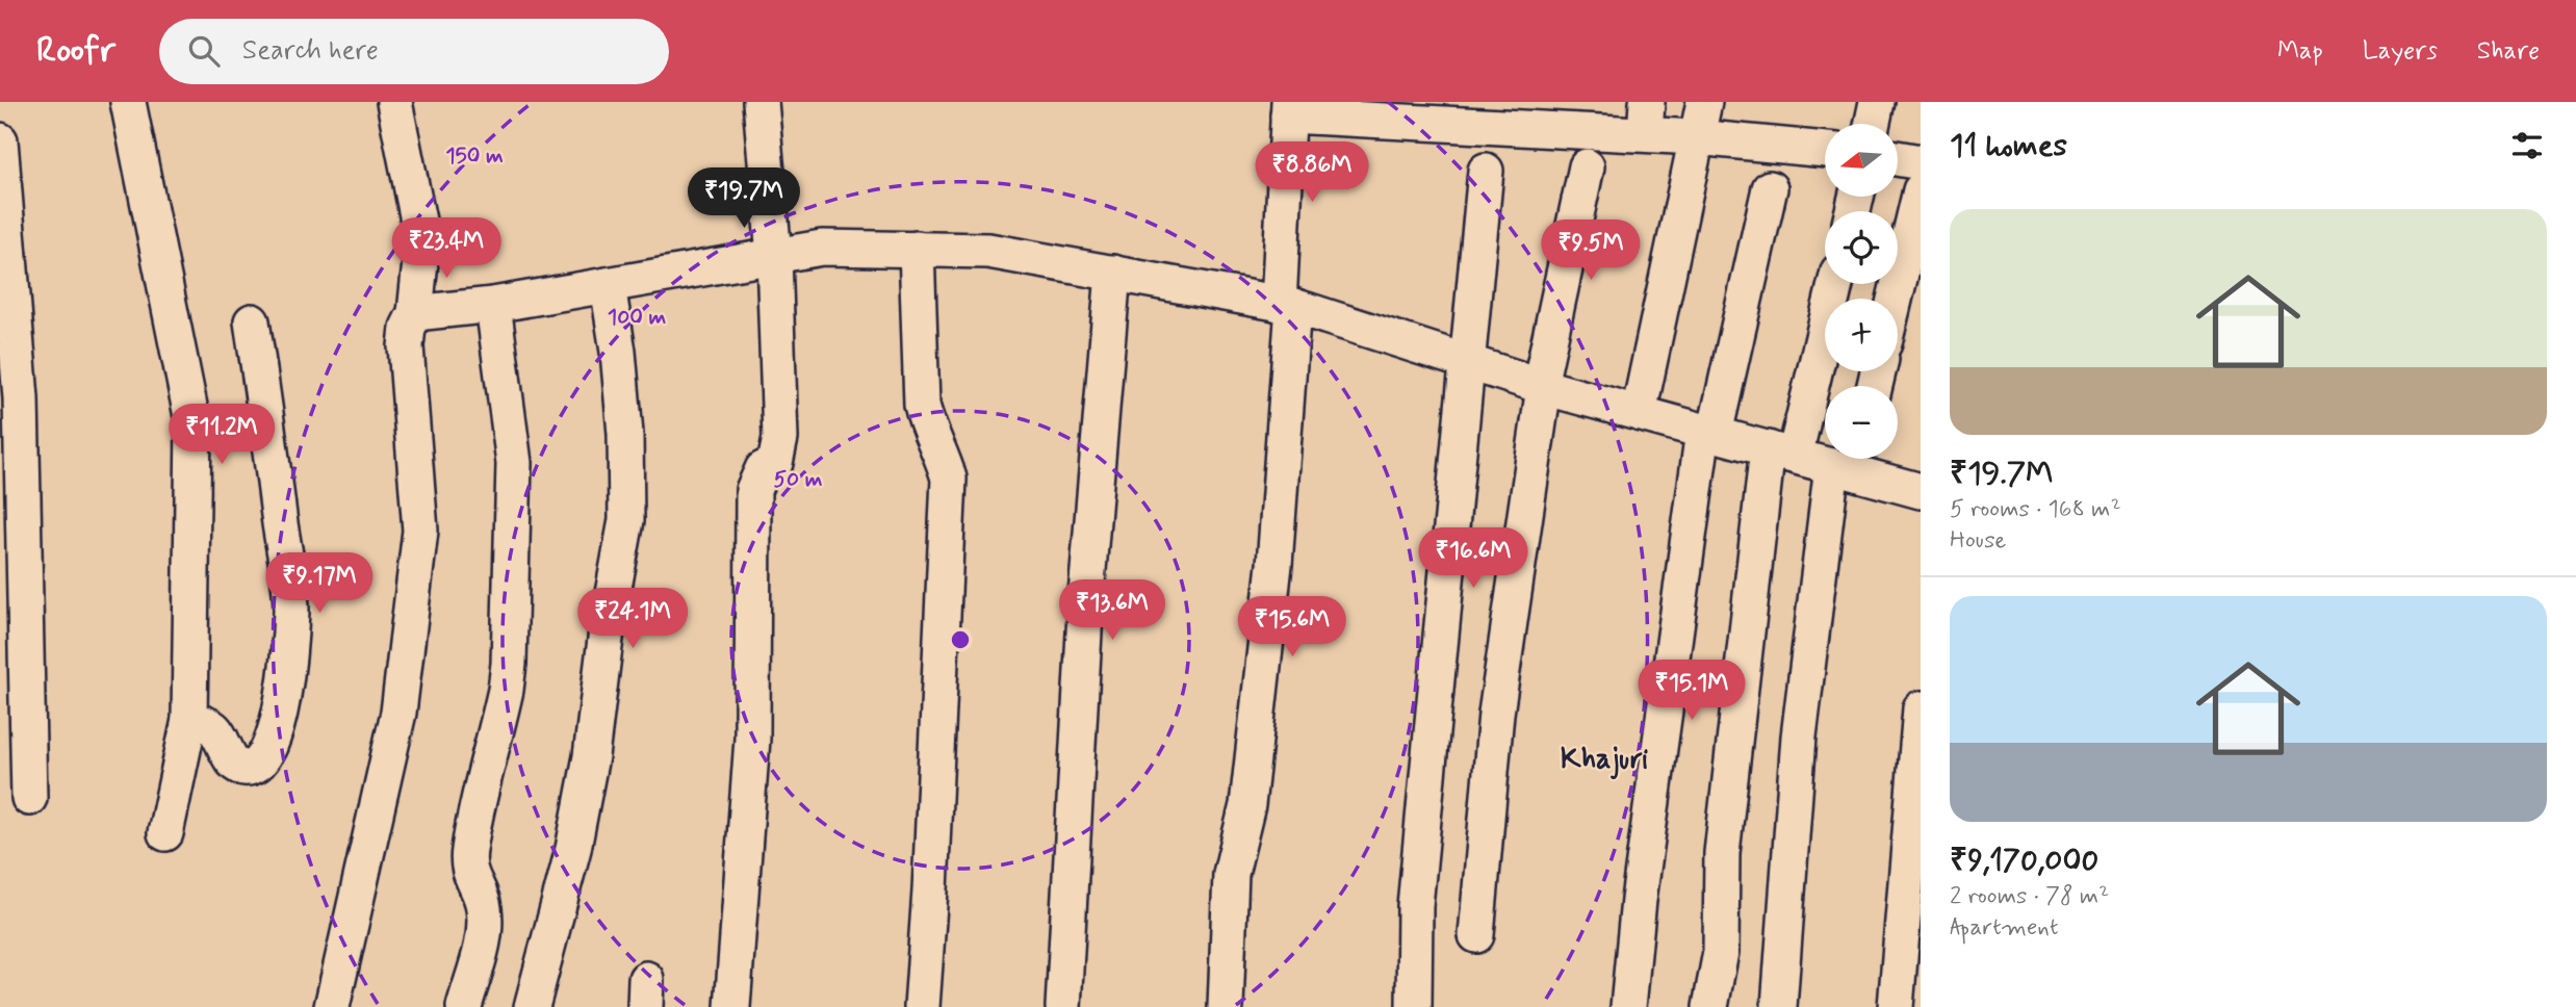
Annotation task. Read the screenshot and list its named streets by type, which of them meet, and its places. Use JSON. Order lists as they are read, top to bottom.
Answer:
{
  "districts": ["Khajuri"],
  "north": "left",
  "page": {
    "header": "Roofr",
    "search": "Search here",
    "nav": ["Map", "Layers", "Share"],
    "heading": "11 homes",
    "map_buttons": ["+", "−"],
    "price": [
      "₹8.86M",
      "₹19.7M",
      "₹23.4M",
      "₹9.5M",
      "₹11.2M",
      "₹16.6M",
      "₹9.17M",
      "₹13.6M",
      "₹24.1M",
      "₹15.6M",
      "₹15.1M"
    ],
    "list": [
      {
        "name": "₹19.7M",
        "note": "5 rooms · 168 m² · House"
      },
      {
        "name": "₹9,170,000",
        "note": "2 rooms · 78 m² · Apartment"
      }
    ]
  },
  "rings": ["150 m", "100 m", "50 m"]
}
